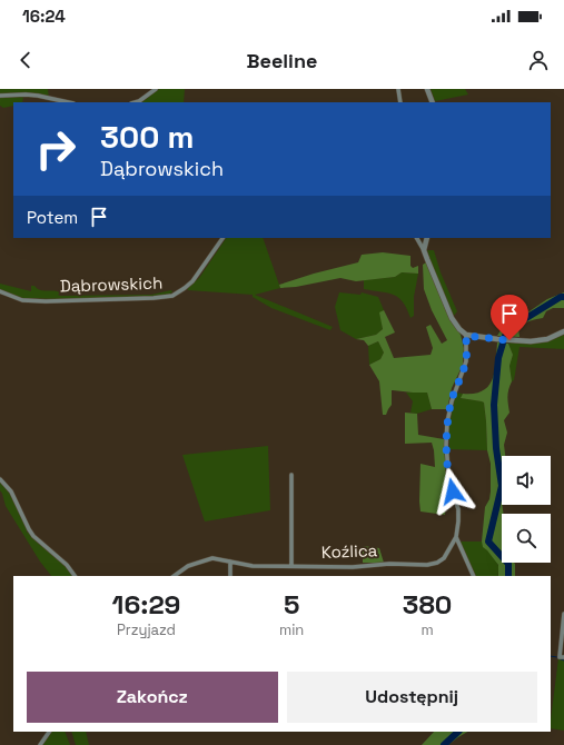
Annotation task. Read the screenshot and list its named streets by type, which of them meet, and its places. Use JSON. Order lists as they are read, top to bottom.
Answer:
{
  "streets": {
    "street": ["Dąbrowskich", "Koźlica"]
  },
  "page": {
    "status": "16:24",
    "header": "Beeline",
    "turn": ["300 m", "Dąbrowskich"],
    "then": "Potem",
    "eta": [
      "16:29",
      "Przyjazd",
      "5",
      "min",
      "380",
      "m"
    ],
    "buttons": ["Zakończ", "Udostępnij"]
  }
}
